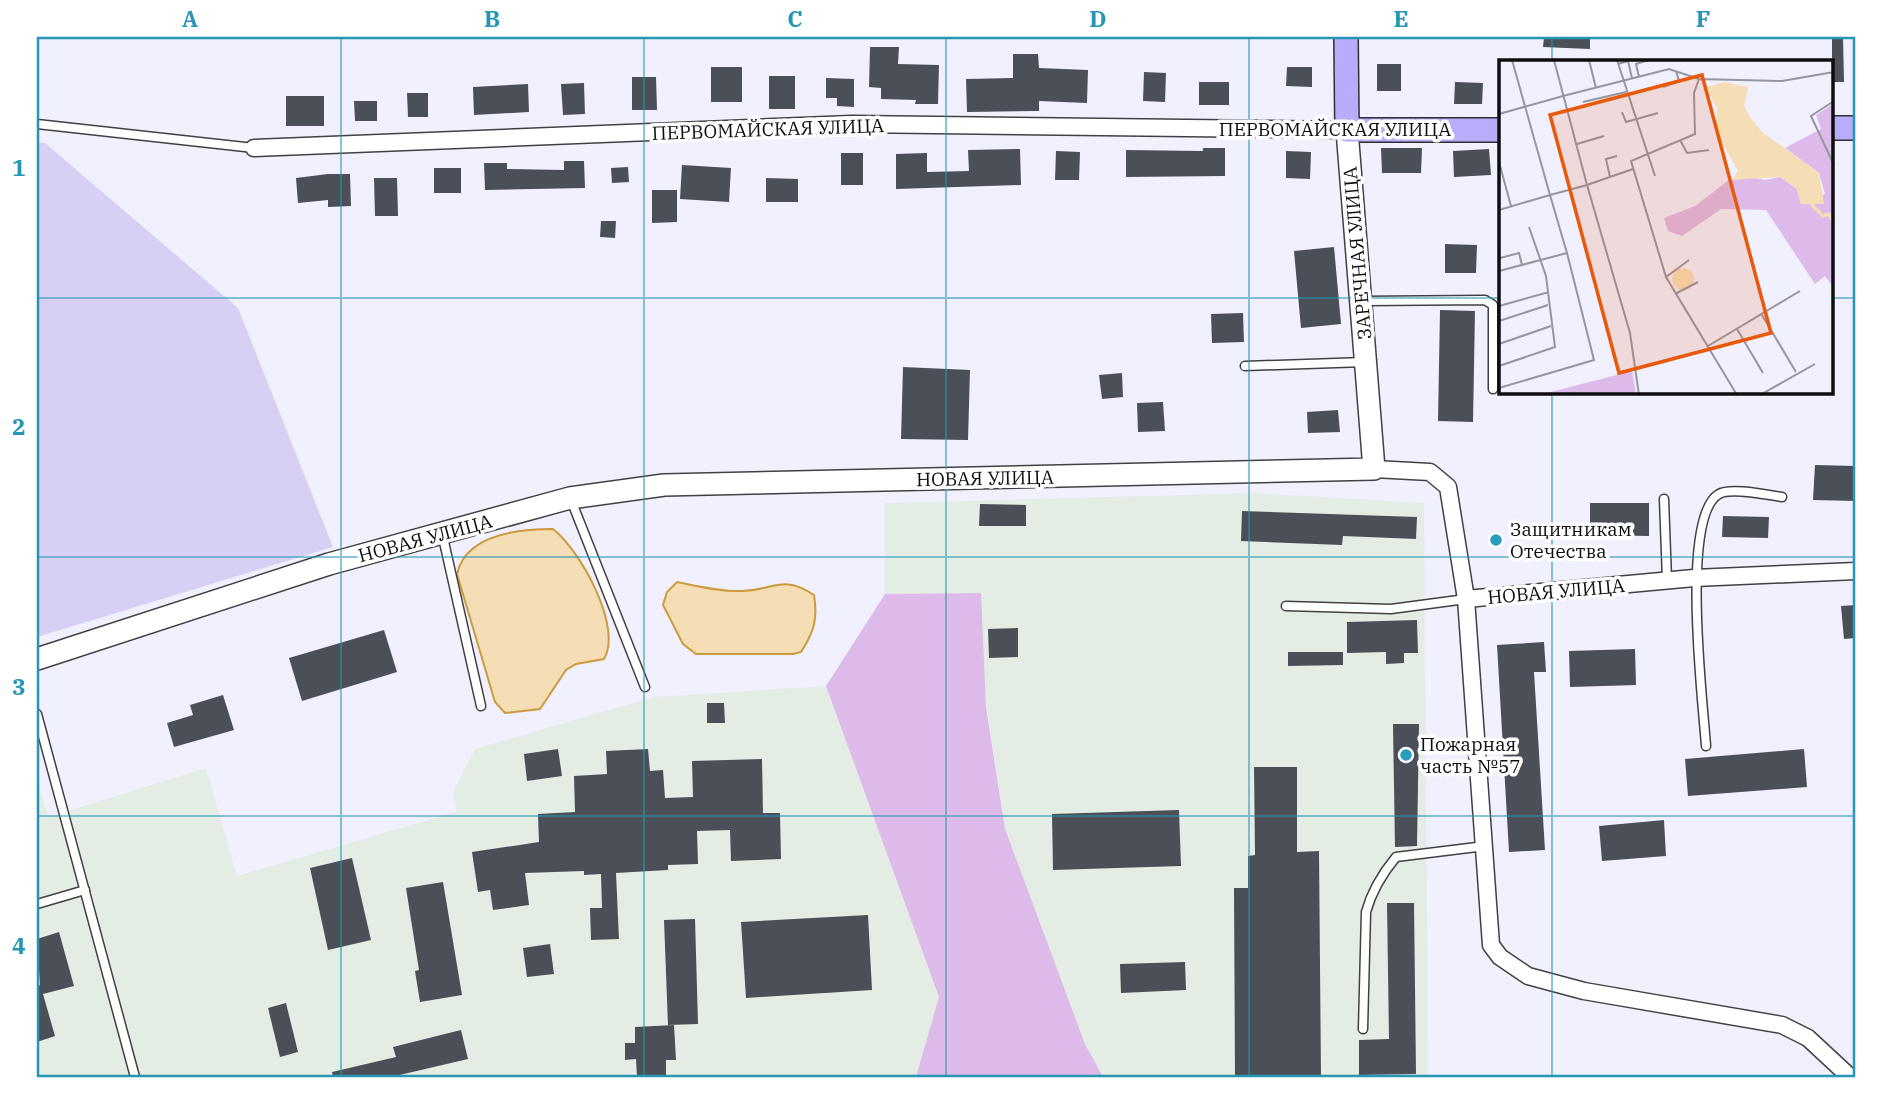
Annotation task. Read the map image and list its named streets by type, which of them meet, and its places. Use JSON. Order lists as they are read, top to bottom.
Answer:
{
  "streets": {
    "main road": ["ПЕРВОМАЙСКАЯ УЛИЦА", "ЗАРЕЧНАЯ УЛИЦА"],
    "street": ["НОВАЯ УЛИЦА"]
  },
  "crossings": [
    ["ПЕРВОМАЙСКАЯ УЛИЦА", "ЗАРЕЧНАЯ УЛИЦА"],
    ["ЗАРЕЧНАЯ УЛИЦА", "НОВАЯ УЛИЦА"]
  ],
  "places": ["Защитникам Отечества", "Пожарная часть №57"],
  "grid": {
    "columns": [
      "A",
      "B",
      "C",
      "D",
      "E",
      "F"
    ],
    "rows": [
      "1",
      "2",
      "3",
      "4"
    ]
  }
}
